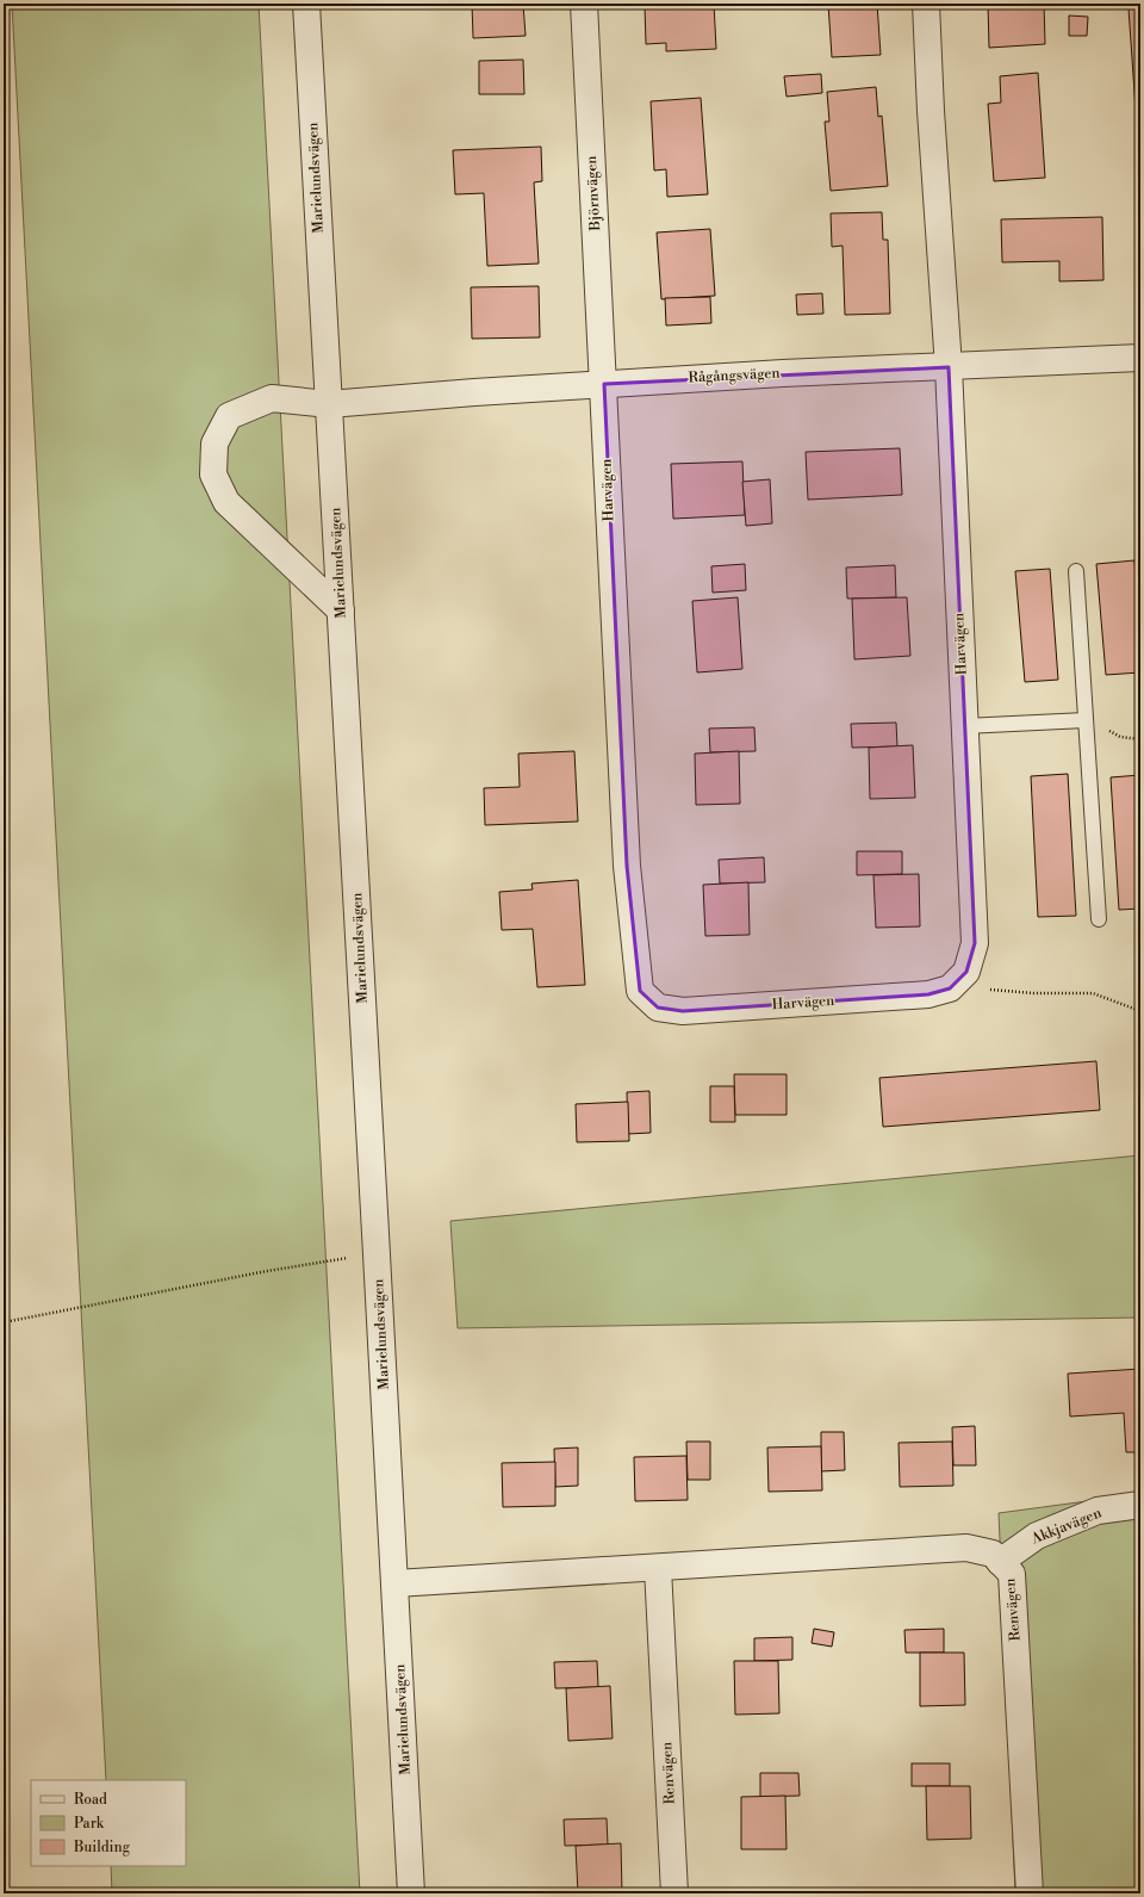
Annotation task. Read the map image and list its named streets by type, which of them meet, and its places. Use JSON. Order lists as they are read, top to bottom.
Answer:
{
  "streets": {
    "street": [
      "Marielundsvägen",
      "Björnvägen",
      "Rågångsvägen",
      "Harvägen",
      "Akkjavägen",
      "Renvägen"
    ]
  },
  "crossings": [
    ["Marielundsvägen", "Rågångsvägen"],
    ["Marielundsvägen", "Renvägen"],
    ["Björnvägen", "Rågångsvägen"],
    ["Björnvägen", "Harvägen"],
    ["Rågångsvägen", "Harvägen"],
    ["Akkjavägen", "Renvägen"]
  ],
  "legend": ["Road", "Park", "Building"]
}
